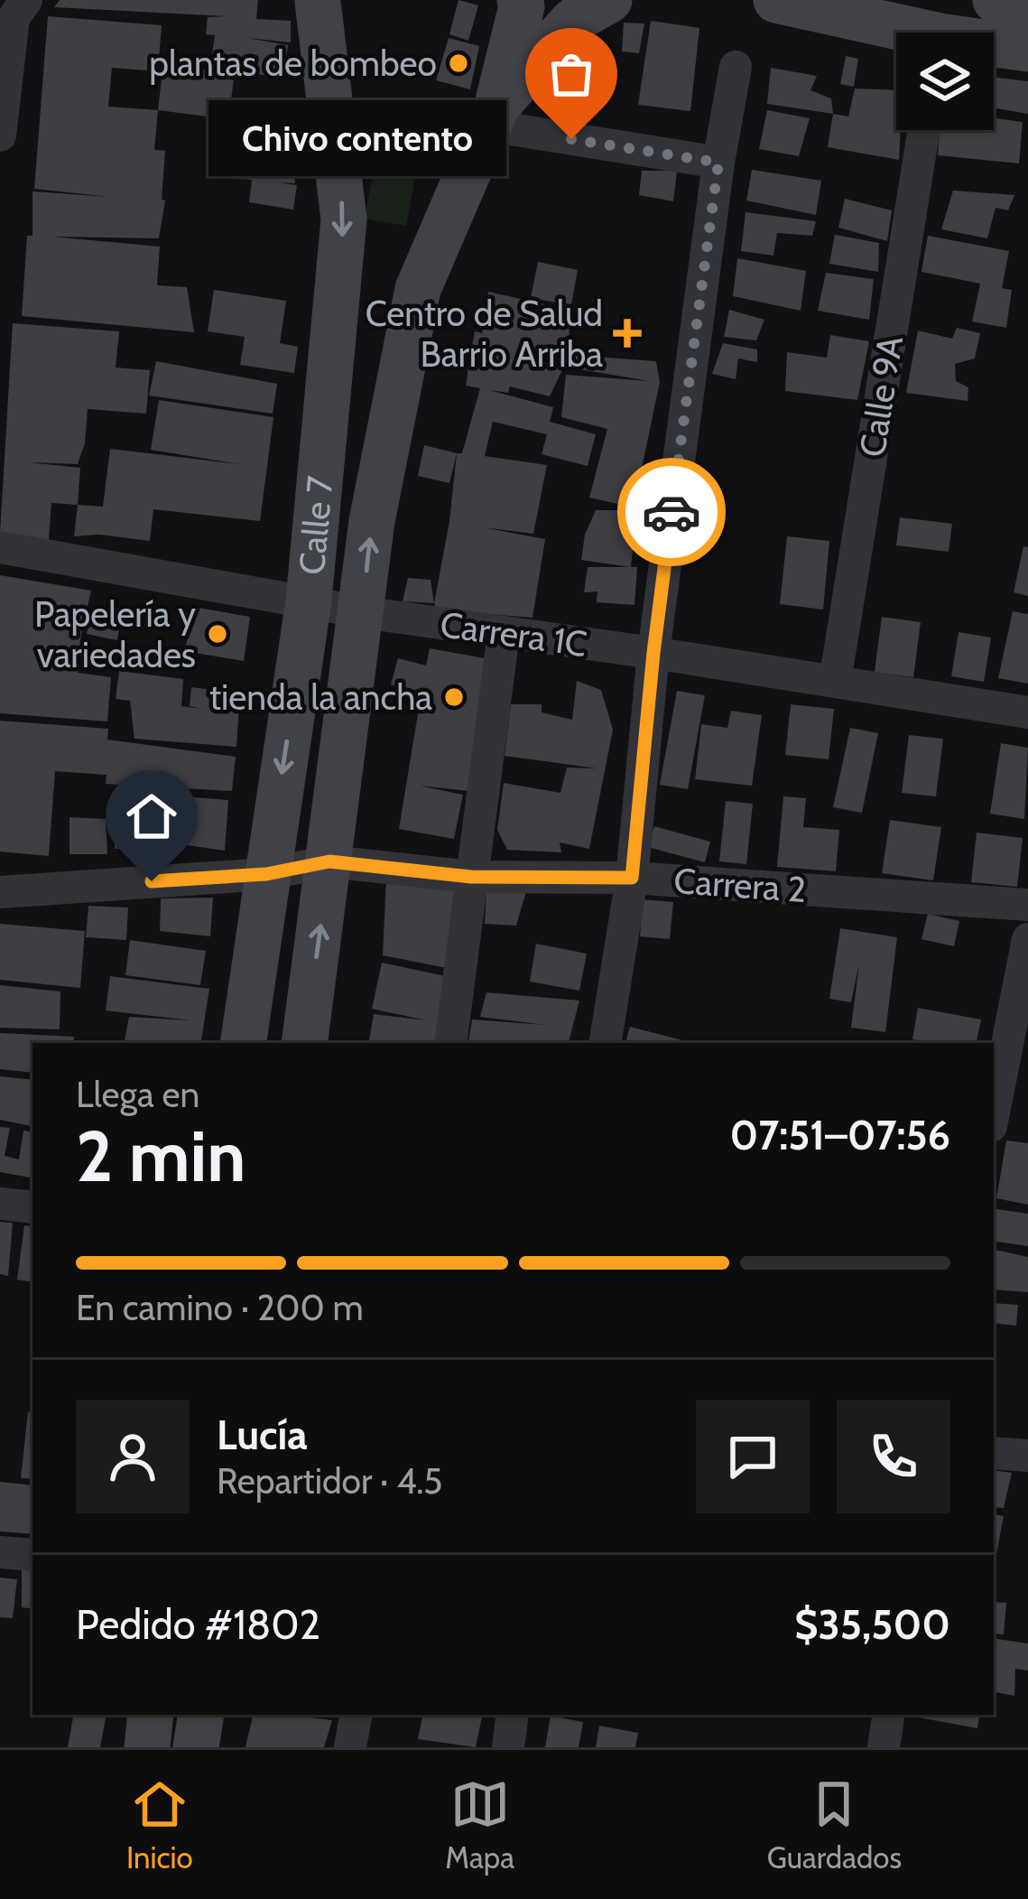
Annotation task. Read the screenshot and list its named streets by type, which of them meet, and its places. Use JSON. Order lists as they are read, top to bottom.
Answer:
{
  "streets": {
    "street": [
      "Calle 9A",
      "Calle 7",
      "Carrera 1C",
      "Carrera 2"
    ]
  },
  "crossings": [
    ["Calle 9A", "Carrera 1C"],
    ["Calle 7", "Carrera 1C"],
    ["Calle 7", "Carrera 2"]
  ],
  "places": {
    "other": [
      "plantas de bombeo",
      "Chivo contento",
      "Papelería y variedades",
      "tienda la ancha"
    ],
    "health": ["Centro de Salud Barrio Arriba"]
  },
  "page": {
    "bubble": "Chivo contento",
    "heading": ["2 min", "Llega en", "07:51–07:56"],
    "panel": [
      "Lucía",
      "Repartidor · 4.5",
      "Pedido #1802",
      "$35,500"
    ],
    "bar": "En camino · 200 m",
    "tabs": ["Inicio", "Mapa", "Guardados"]
  }
}
